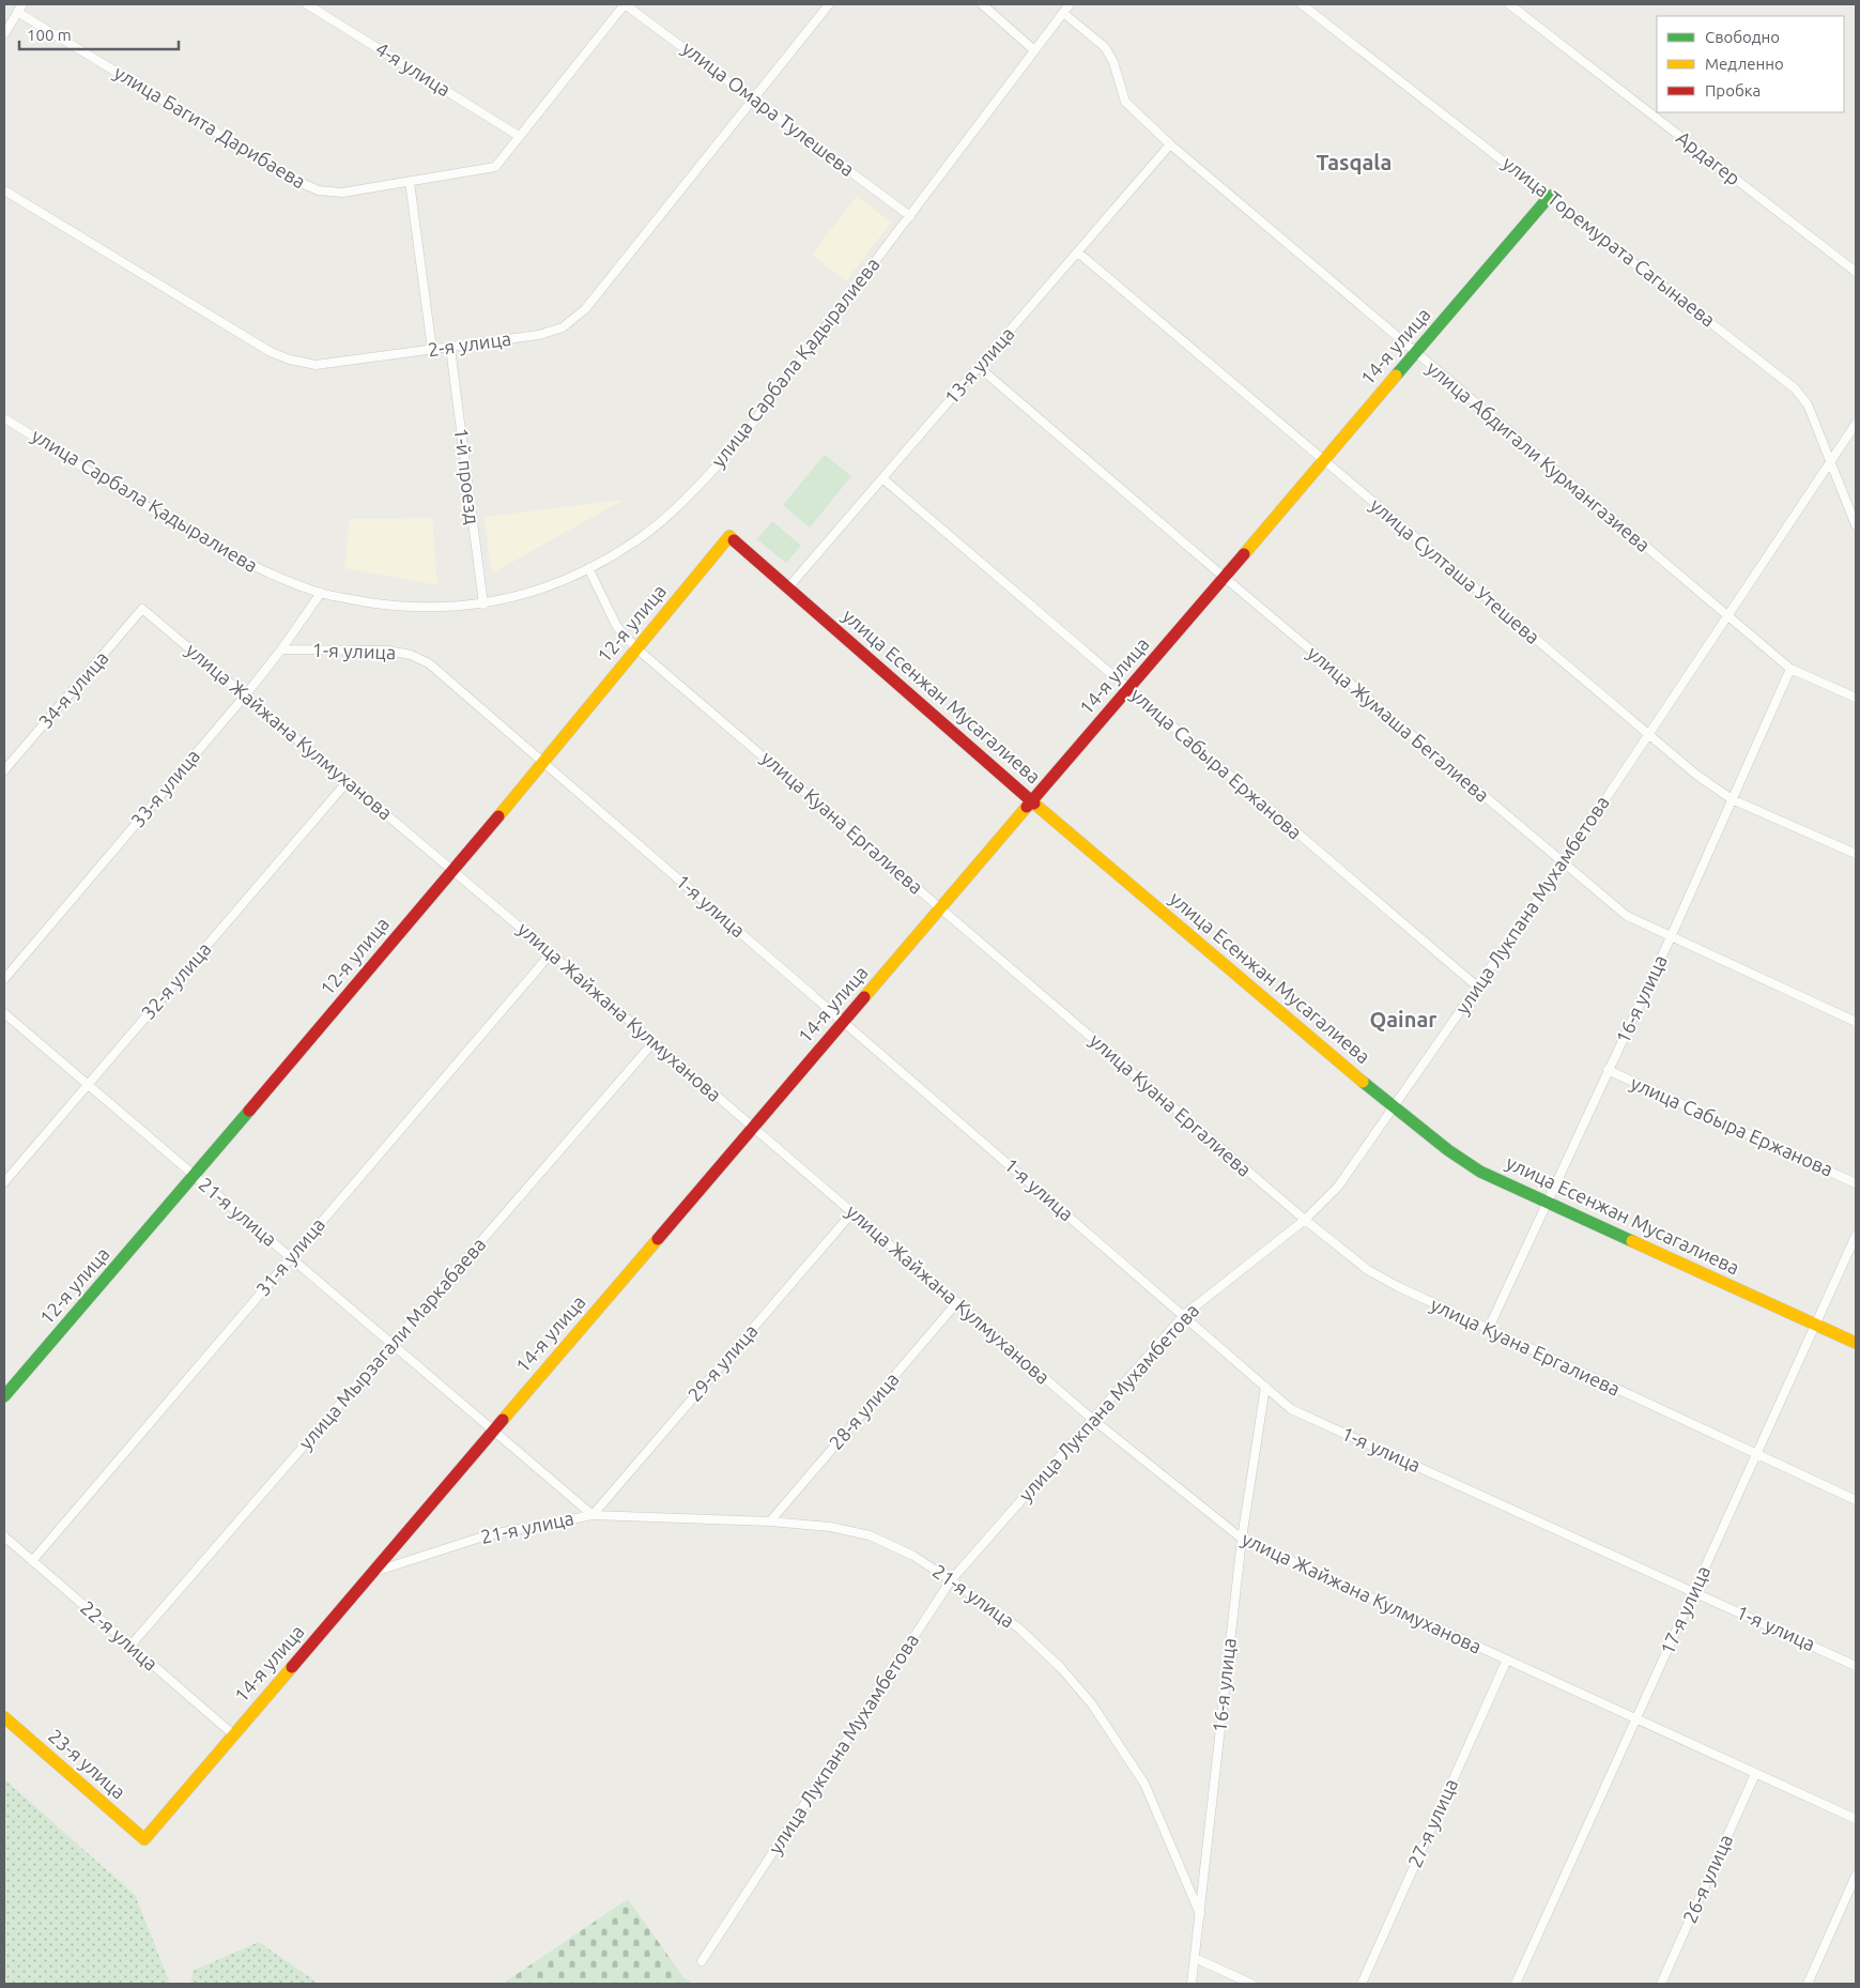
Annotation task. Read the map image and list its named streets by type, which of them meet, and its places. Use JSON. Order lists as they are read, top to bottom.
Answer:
{
  "streets": {
    "street": [
      "4-я улица",
      "улица Омара Тулешева",
      "улица Багита Дарибаева",
      "Ардагер",
      "улица Торемурата Сагынаева",
      "2-я улица",
      "14-я улица",
      "улица Сарбала Қадыралиева",
      "13-я улица",
      "улица Абдигали Курмангазиева",
      "1-й проезд",
      "улица Султаша Утешева",
      "12-я улица",
      "1-я улица",
      "34-я улица",
      "улица Есенжан Мусагалиева",
      "улица Жумаша Бегалиева",
      "улица Жайжана Кулмуханова",
      "улица Сабыра Ержанова",
      "33-я улица",
      "улица Куана Ергалиева",
      "улица Лукпана Мухамбетова",
      "32-я улица",
      "16-я улица",
      "21-я улица",
      "31-я улица",
      "улица Мырзагали Маркабаева",
      "29-я улица",
      "28-я улица",
      "17-я улица",
      "22-я улица",
      "23-я улица",
      "27-я улица",
      "26-я улица"
    ]
  },
  "crossings": [
    ["4-я улица", "улица Багита Дарибаева"],
    ["улица Омара Тулешева", "улица Багита Дарибаева"],
    ["улица Омара Тулешева", "2-я улица"],
    ["улица Омара Тулешева", "улица Сарбала Қадыралиева"],
    ["улица Торемурата Сагынаева", "14-я улица"],
    ["улица Торемурата Сагынаева", "улица Лукпана Мухамбетова"],
    ["2-я улица", "1-й проезд"],
    ["14-я улица", "улица Абдигали Курмангазиева"],
    ["14-я улица", "улица Султаша Утешева"],
    ["14-я улица", "1-я улица"],
    ["14-я улица", "улица Есенжан Мусагалиева"],
    ["14-я улица", "улица Жумаша Бегалиева"],
    ["14-я улица", "улица Жайжана Кулмуханова"],
    ["14-я улица", "улица Сабыра Ержанова"],
    ["14-я улица", "улица Куана Ергалиева"],
    ["14-я улица", "21-я улица"],
    ["14-я улица", "22-я улица"],
    ["14-я улица", "23-я улица"],
    ["улица Сарбала Қадыралиева", "улица Абдигали Курмангазиева"],
    ["улица Сарбала Қадыралиева", "1-й проезд"],
    ["улица Сарбала Қадыралиева", "33-я улица"],
    ["улица Сарбала Қадыралиева", "улица Куана Ергалиева"],
    ["13-я улица", "улица Абдигали Курмангазиева"],
    ["13-я улица", "улица Султаша Утешева"],
    ["13-я улица", "улица Есенжан Мусагалиева"],
    ["13-я улица", "улица Жумаша Бегалиева"],
    ["13-я улица", "улица Сабыра Ержанова"],
    ["улица Абдигали Курмангазиева", "улица Лукпана Мухамбетова"],
    ["улица Абдигали Курмангазиева", "16-я улица"],
    ["улица Султаша Утешева", "улица Лукпана Мухамбетова"],
    ["улица Султаша Утешева", "16-я улица"],
    ["12-я улица", "1-я улица"],
    ["12-я улица", "улица Есенжан Мусагалиева"],
    ["12-я улица", "улица Жайжана Кулмуханова"],
    ["12-я улица", "улица Куана Ергалиева"],
    ["12-я улица", "21-я улица"],
    ["1-я улица", "33-я улица"],
    ["1-я улица", "улица Лукпана Мухамбетова"],
    ["1-я улица", "16-я улица"],
    ["1-я улица", "17-я улица"],
    ["34-я улица", "улица Жайжана Кулмуханова"],
    ["улица Есенжан Мусагалиева", "улица Лукпана Мухамбетова"],
    ["улица Есенжан Мусагалиева", "16-я улица"],
    ["улица Есенжан Мусагалиева", "17-я улица"],
    ["улица Жумаша Бегалиева", "улица Лукпана Мухамбетова"],
    ["улица Жумаша Бегалиева", "16-я улица"],
    ["улица Жайжана Кулмуханова", "33-я улица"],
    ["улица Жайжана Кулмуханова", "улица Лукпана Мухамбетова"],
    ["улица Жайжана Кулмуханова", "32-я улица"],
    ["улица Жайжана Кулмуханова", "16-я улица"],
    ["улица Жайжана Кулмуханова", "31-я улица"],
    ["улица Жайжана Кулмуханова", "улица Мырзагали Маркабаева"],
    ["улица Жайжана Кулмуханова", "29-я улица"],
    ["улица Жайжана Кулмуханова", "28-я улица"],
    ["улица Жайжана Кулмуханова", "17-я улица"],
    ["улица Жайжана Кулмуханова", "27-я улица"],
    ["улица Жайжана Кулмуханова", "26-я улица"],
    ["улица Сабыра Ержанова", "улица Лукпана Мухамбетова"],
    ["улица Сабыра Ержанова", "16-я улица"],
    ["улица Куана Ергалиева", "улица Лукпана Мухамбетова"],
    ["улица Куана Ергалиева", "16-я улица"],
    ["улица Куана Ергалиева", "17-я улица"],
    ["улица Лукпана Мухамбетова", "21-я улица"],
    ["32-я улица", "21-я улица"],
    ["16-я улица", "21-я улица"],
    ["21-я улица", "31-я улица"],
    ["21-я улица", "улица Мырзагали Маркабаева"],
    ["21-я улица", "29-я улица"],
    ["21-я улица", "28-я улица"],
    ["31-я улица", "22-я улица"],
    ["улица Мырзагали Маркабаева", "22-я улица"]
  ],
  "districts": ["Tasqala", "Qainar"],
  "legend": ["Свободно", "Медленно", "Пробка"],
  "scale_bar": "100 m"
}
